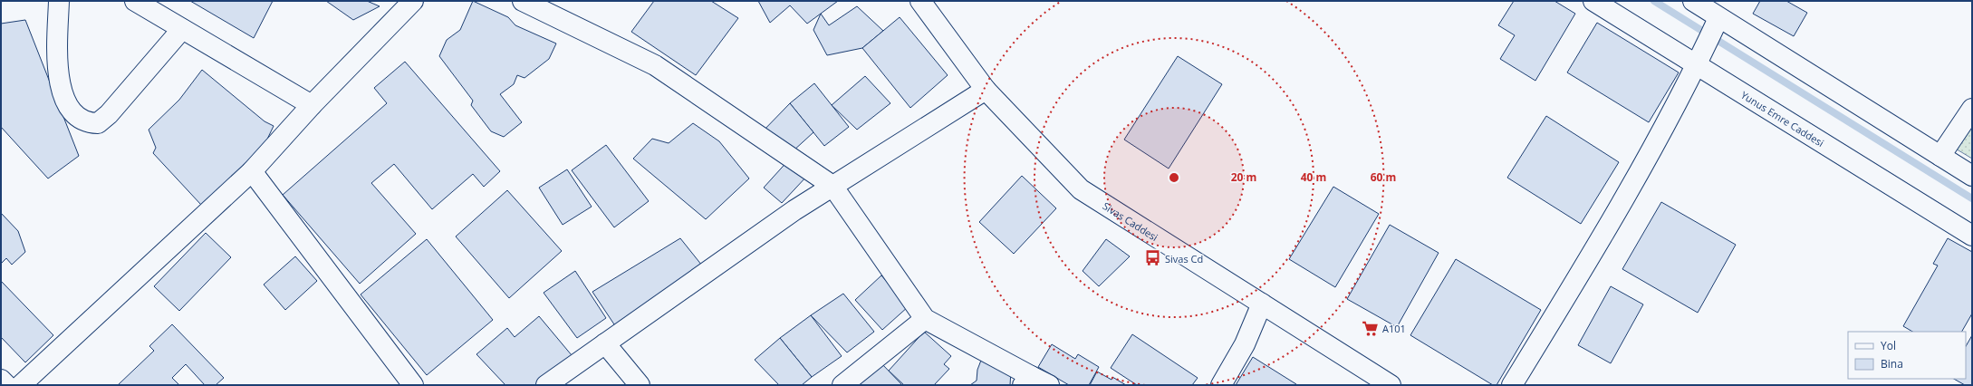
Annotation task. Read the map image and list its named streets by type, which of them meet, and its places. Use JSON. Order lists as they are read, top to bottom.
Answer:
{
  "streets": {
    "street": ["Yunus Emre Caddesi", "Sivas Caddesi"]
  },
  "places": {
    "bus stop": ["Sivas Cd"],
    "supermarket": ["A101"]
  },
  "legend": ["Yol", "Bina"],
  "rings": ["20 m", "40 m", "60 m"]
}
